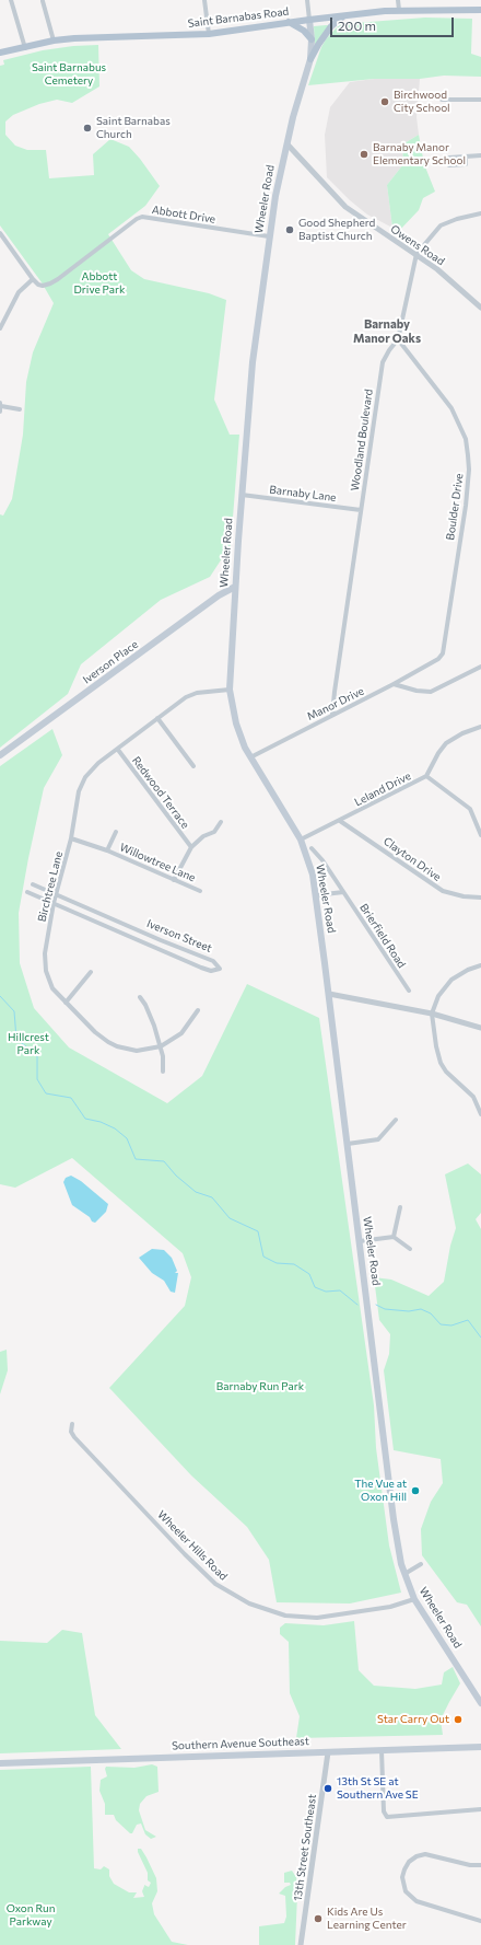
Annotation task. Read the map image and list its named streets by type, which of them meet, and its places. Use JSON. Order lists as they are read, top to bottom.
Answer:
{
  "streets": {
    "main road": [
      "Saint Barnabas Road",
      "Wheeler Road",
      "Iverson Place",
      "Southern Avenue Southeast"
    ],
    "street": [
      "Abbott Drive",
      "Owens Road",
      "Woodland Boulevard",
      "Barnaby Lane",
      "Boulder Drive",
      "Manor Drive",
      "Leland Drive",
      "Redwood Terrace",
      "Clayton Drive",
      "Willowtree Lane",
      "Birchtree Lane",
      "Iverson Street",
      "Brierfield Road",
      "Wheeler Hills Road",
      "13th Street Southeast"
    ]
  },
  "crossings": [
    ["Saint Barnabas Road", "Wheeler Road"],
    ["Wheeler Road", "Abbott Drive"],
    ["Wheeler Road", "Owens Road"],
    ["Wheeler Road", "Barnaby Lane"],
    ["Wheeler Road", "Iverson Place"],
    ["Wheeler Road", "Manor Drive"],
    ["Wheeler Road", "Leland Drive"],
    ["Wheeler Road", "Birchtree Lane"],
    ["Wheeler Road", "Wheeler Hills Road"],
    ["Owens Road", "Woodland Boulevard"],
    ["Woodland Boulevard", "Barnaby Lane"],
    ["Woodland Boulevard", "Boulder Drive"],
    ["Woodland Boulevard", "Manor Drive"],
    ["Boulder Drive", "Manor Drive"],
    ["Leland Drive", "Clayton Drive"],
    ["Redwood Terrace", "Birchtree Lane"],
    ["Willowtree Lane", "Birchtree Lane"],
    ["Birchtree Lane", "Iverson Street"],
    ["Southern Avenue Southeast", "13th Street Southeast"]
  ],
  "districts": ["Barnaby Manor Oaks"],
  "parks": [
    "Saint Barnabus Cemetery",
    "Abbott Drive Park",
    "Hillcrest Park",
    "Barnaby Run Park",
    "Oxon Run Parkway"
  ],
  "places": [
    "Birchwood City School",
    "Saint Barnabas Church",
    "Barnaby Manor Elementary School",
    "Good Shepherd Baptist Church",
    "The Vue at Oxon Hill",
    "Star Carry Out",
    "13th St SE at Southern Ave SE",
    "Kids Are Us Learning Center"
  ],
  "scale_bar": "200 m"
}
